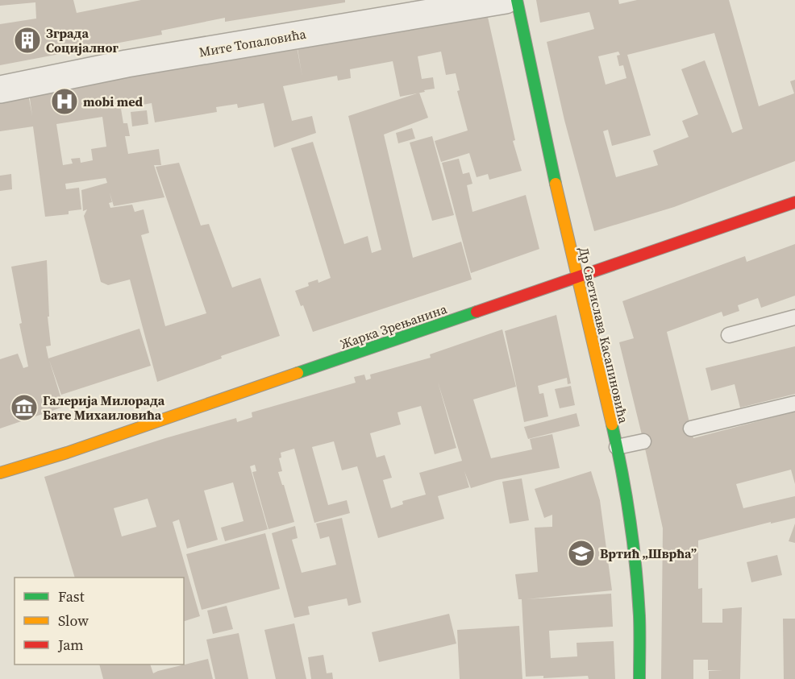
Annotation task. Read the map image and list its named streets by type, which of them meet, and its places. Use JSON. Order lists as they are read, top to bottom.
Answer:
{
  "streets": {
    "street": ["Мите Топаловића", "Жарка Зрењанина", "Др Светислава Касапиновића"]
  },
  "crossings": [
    ["Жарка Зрењанина", "Др Светислава Касапиновића"]
  ],
  "places": {
    "building": ["Зграда Социјалног"],
    "hospital": ["mobi med"],
    "museum": ["Галерија Милорада Бате Михаиловића"],
    "school or university": ["Вртић „Шврћа”"]
  },
  "legend": ["Fast", "Slow", "Jam"]
}
